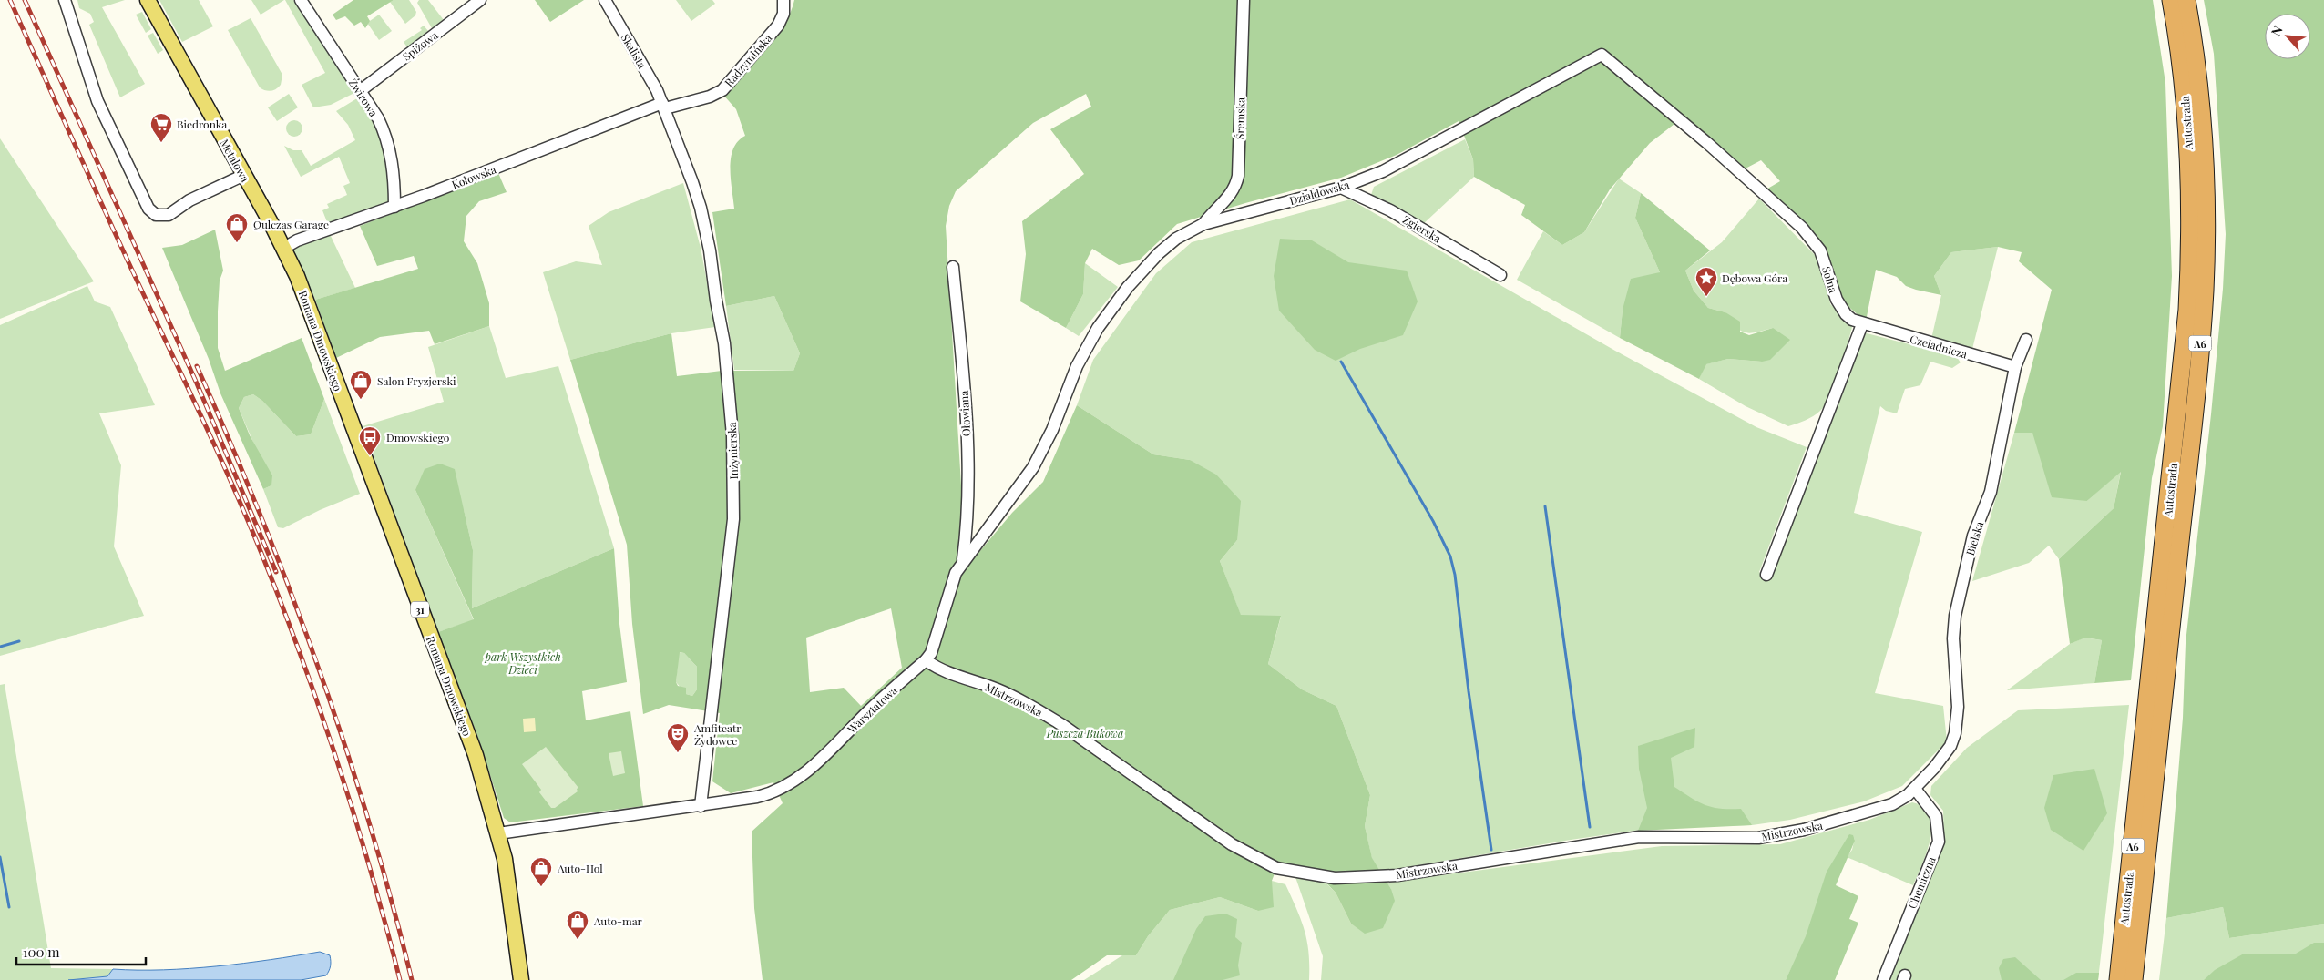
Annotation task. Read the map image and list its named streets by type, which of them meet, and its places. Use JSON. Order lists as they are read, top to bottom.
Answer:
{
  "streets": {
    "highway": ["Autostrada", "A6"],
    "main road": ["Metalowa", "Romana Dmowskiego", "31"],
    "street": [
      "Spiżowa",
      "Skalista",
      "Radzymińska",
      "Żwirowa",
      "Śremska",
      "Kołowska",
      "Działdowska",
      "Zgierska",
      "Solna",
      "Czeladnicza",
      "Ołowiana",
      "Inżynierska",
      "Bielska",
      "Mistrzowska",
      "Warsztatowa",
      "Chemiczna"
    ]
  },
  "crossings": [
    ["Spiżowa", "Żwirowa"],
    ["Skalista", "Radzymińska"],
    ["Skalista", "Kołowska"],
    ["Skalista", "Inżynierska"],
    ["Radzymińska", "Kołowska"],
    ["Radzymińska", "Inżynierska"],
    ["Żwirowa", "Kołowska"],
    ["Śremska", "Działdowska"],
    ["Metalowa", "Kołowska"],
    ["Metalowa", "Romana Dmowskiego"],
    ["Kołowska", "Romana Dmowskiego"],
    ["Kołowska", "Inżynierska"],
    ["Działdowska", "Zgierska"],
    ["Działdowska", "Solna"],
    ["Działdowska", "Warsztatowa"],
    ["Solna", "Czeladnicza"],
    ["Romana Dmowskiego", "Warsztatowa"],
    ["Czeladnicza", "Bielska"],
    ["Ołowiana", "Warsztatowa"],
    ["Inżynierska", "Warsztatowa"],
    ["Bielska", "Mistrzowska"],
    ["Mistrzowska", "Warsztatowa"],
    ["Mistrzowska", "Chemiczna"]
  ],
  "parks": ["park Wszystkich Dzieci", "Puszcza Bukowa"],
  "places": {
    "supermarket": ["Biedronka"],
    "shop": [
      "Qulczas Garage",
      "Salon Fryzjerski",
      "Auto-Hol",
      "Auto-mar"
    ],
    "place": ["Dębowa Góra"],
    "bus stop": ["Dmowskiego"],
    "theatre": ["Amfiteatr Żydowce"]
  },
  "scale_bar": "100 m",
  "north": "top left"
}
